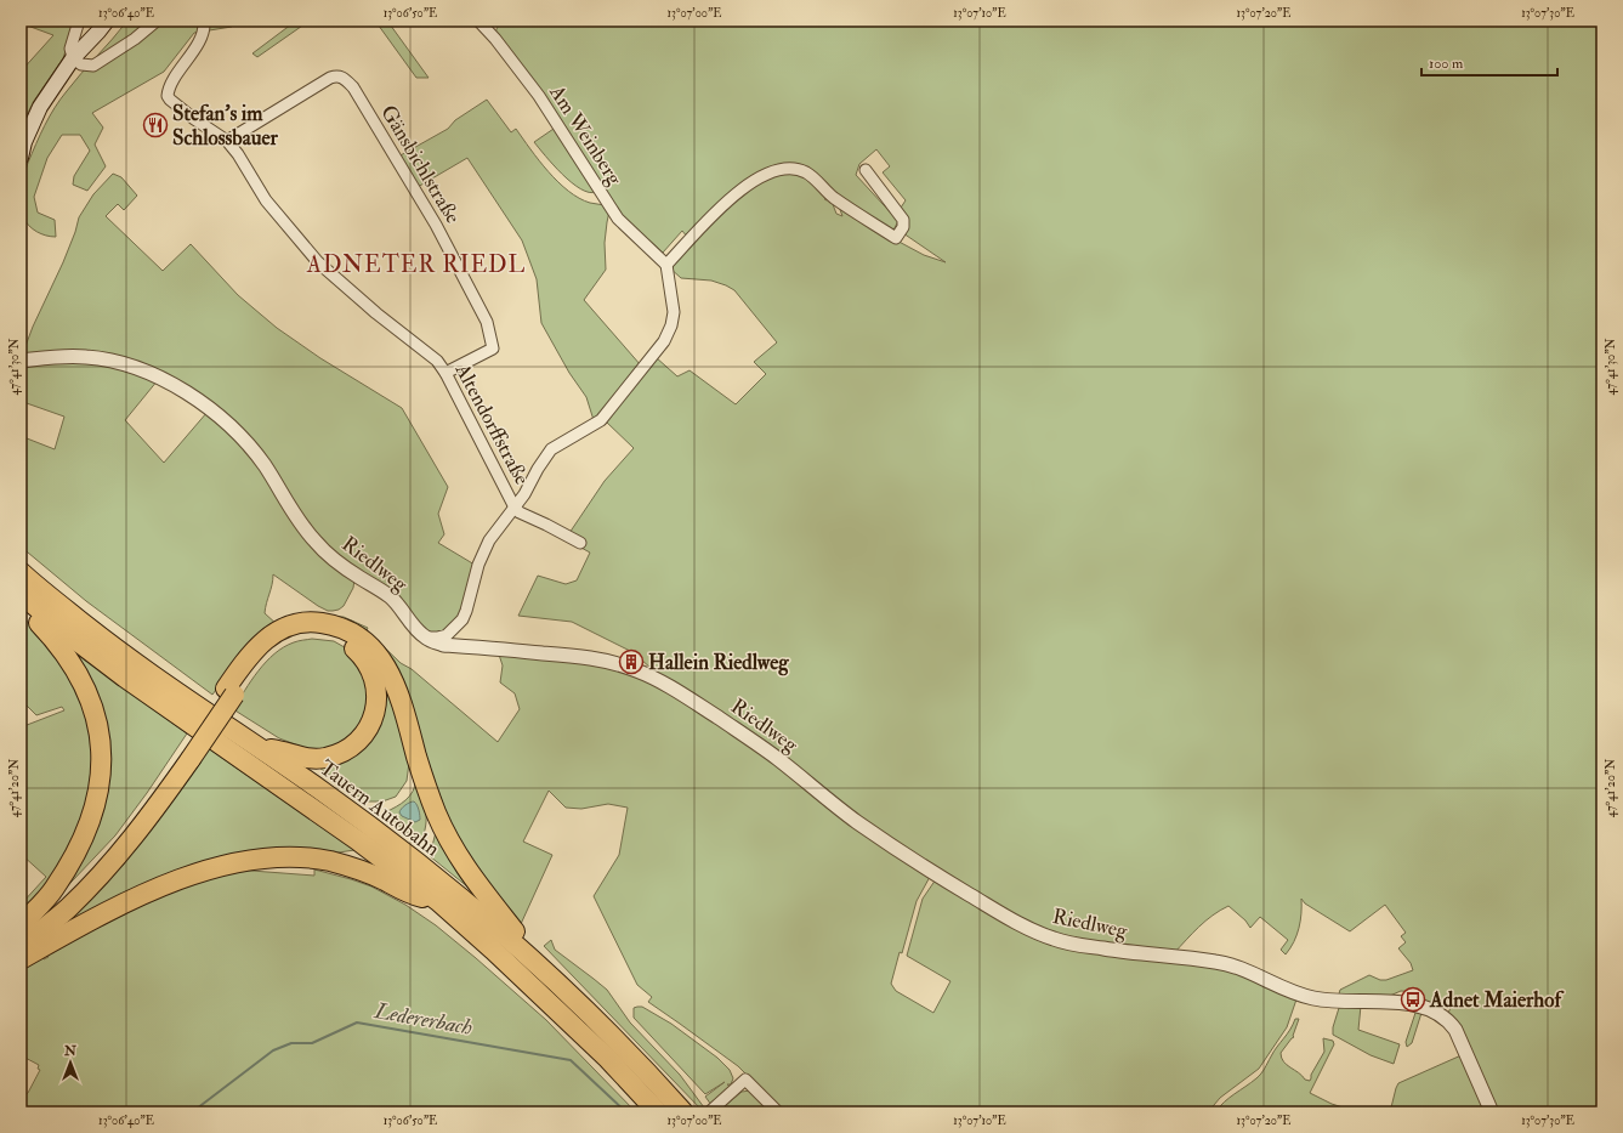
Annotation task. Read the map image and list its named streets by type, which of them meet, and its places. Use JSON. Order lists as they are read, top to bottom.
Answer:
{
  "streets": {
    "highway": ["Tauern Autobahn"],
    "street": [
      "Am Weinberg",
      "Gänsbichlstraße",
      "Altendorffstraße",
      "Riedlweg"
    ]
  },
  "crossings": [
    ["Gänsbichlstraße", "Altendorffstraße"]
  ],
  "districts": ["ADNETER RIEDL"],
  "water": ["Ledererbach"],
  "places": {
    "restaurant": ["Stefan's im Schlossbauer"],
    "building": ["Hallein Riedlweg"],
    "bus stop": ["Adnet Maierhof"]
  },
  "scale_bar": "100 m",
  "north": "top",
  "coordinates": [
    "13°06'40\"E",
    "13°06'50\"E",
    "13°07'00\"E",
    "13°07'10\"E",
    "13°07'20\"E",
    "13°07'30\"E",
    "47°41'30\"N",
    "47°41'20\"N"
  ]
}
